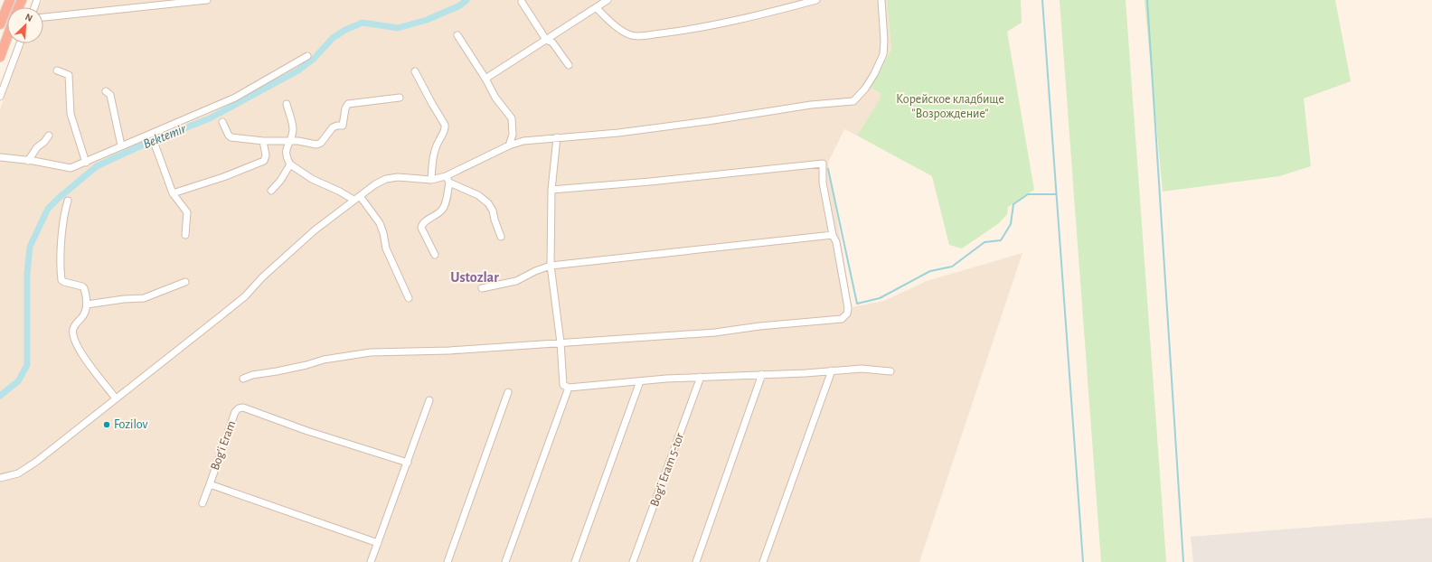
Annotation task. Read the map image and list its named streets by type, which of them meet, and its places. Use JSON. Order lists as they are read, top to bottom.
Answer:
{
  "streets": {
    "street": ["Bog'i Eram", "Bog'i Eram 5-tor"]
  },
  "districts": ["Ustozlar"],
  "water": ["Bektemir"],
  "parks": ["Корейское кладбище \"Возрождение\""],
  "places": ["Fozilov"],
  "north": "top right"
}
